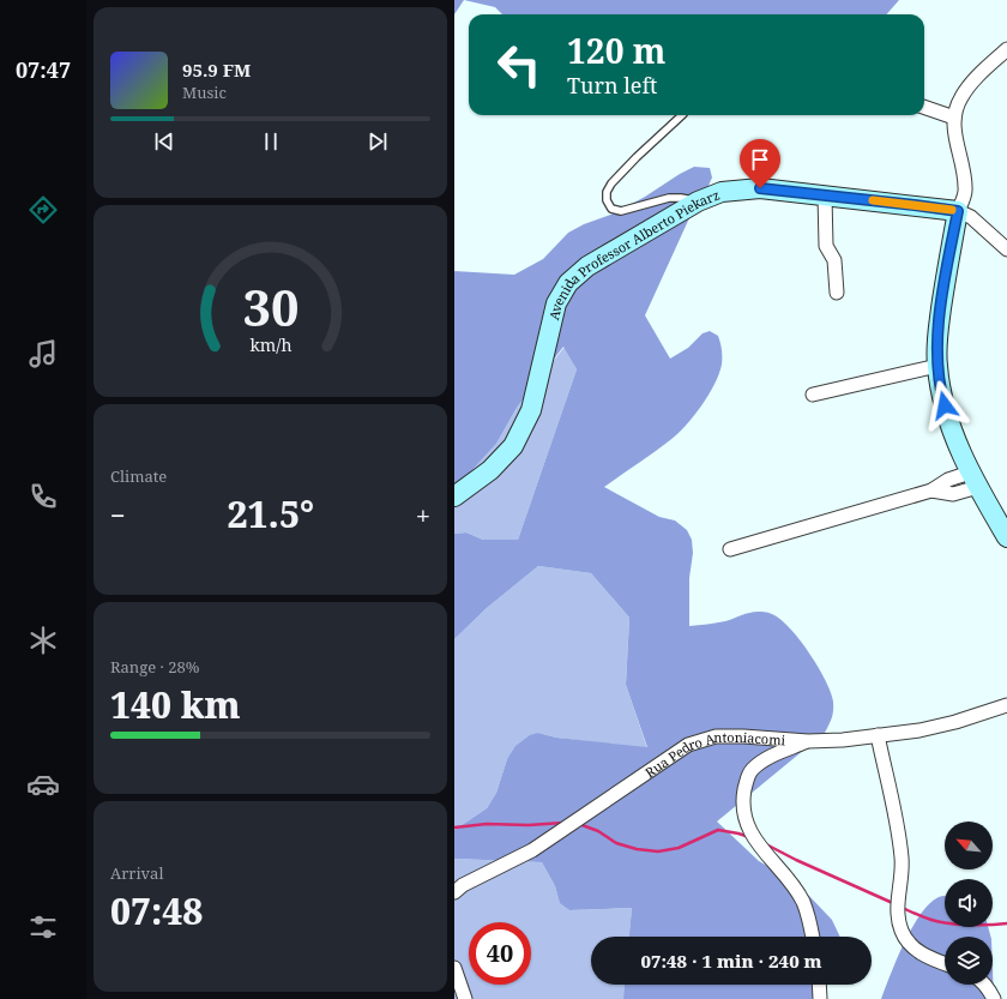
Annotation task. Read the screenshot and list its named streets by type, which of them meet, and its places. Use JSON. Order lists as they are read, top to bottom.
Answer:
{
  "streets": {
    "street": ["Avenida Professor Alberto Piekarz", "Rua Pedro Antoniacomi"]
  },
  "north": "top left",
  "page": {
    "tabs": "07:47",
    "turn": ["120 m", "Turn left"],
    "song": ["95.9 FM", "Music"],
    "tile": [
      "Climate",
      ["Range · 28%", "140 km"],
      ["Arrival", "07:48"]
    ],
    "heat": ["−", "21.5°", "+"],
    "limit": "40",
    "trip": "07:48 · 1 min · 240 m",
    "gauge": ["30", "km/h"]
  }
}
